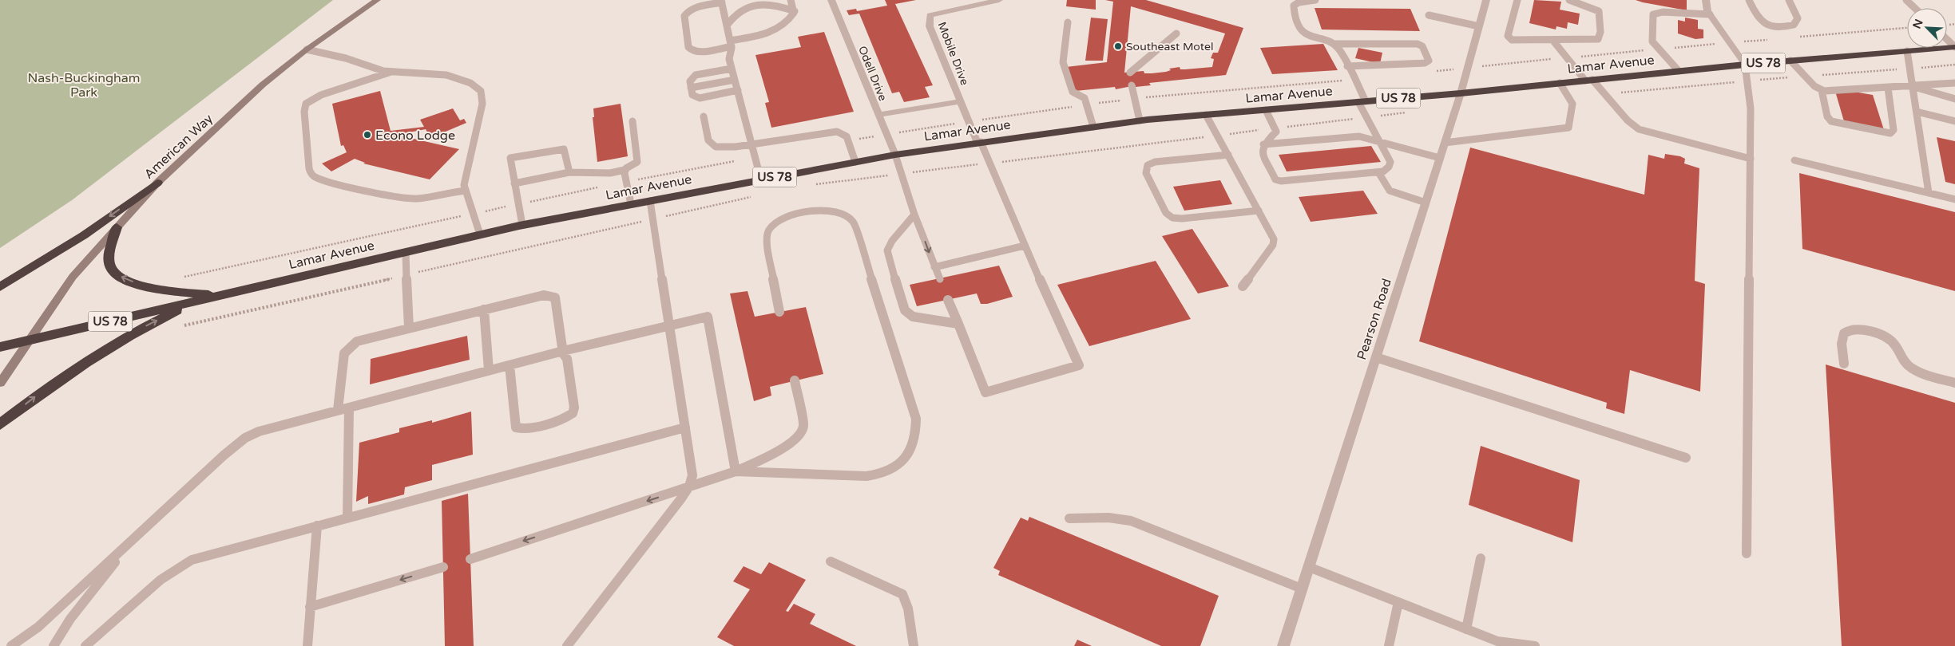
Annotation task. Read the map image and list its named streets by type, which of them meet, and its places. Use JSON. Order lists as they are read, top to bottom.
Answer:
{
  "streets": {
    "highway": ["US 78", "Lamar Avenue"],
    "main road": ["American Way"],
    "street": ["Mobile Drive", "Odell Drive", "Pearson Road"]
  },
  "crossings": [
    ["Mobile Drive", "Lamar Avenue"],
    ["Lamar Avenue", "Odell Drive"],
    ["Lamar Avenue", "American Way"],
    ["Lamar Avenue", "Pearson Road"]
  ],
  "parks": ["Nash-Buckingham Park"],
  "places": ["Southeast Motel", "Econo Lodge"],
  "north": "top left"
}
